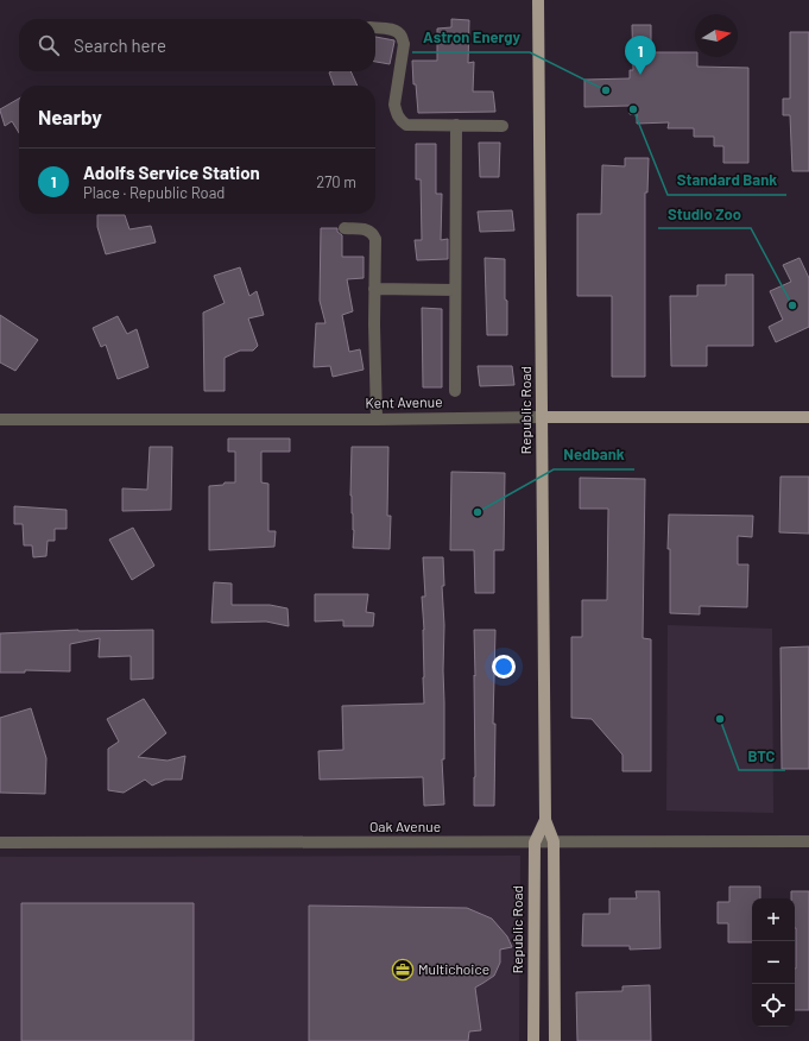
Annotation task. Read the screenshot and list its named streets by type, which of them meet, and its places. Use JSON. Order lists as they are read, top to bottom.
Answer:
{
  "streets": {
    "main road": ["Kent Avenue", "Republic Road"],
    "street": ["Oak Avenue"]
  },
  "crossings": [
    ["Kent Avenue", "Republic Road"],
    ["Republic Road", "Oak Avenue"]
  ],
  "places": {
    "other": [
      "Astron Energy",
      "Standard Bank",
      "Studio Zoo",
      "Nedbank",
      "BTC"
    ],
    "office": ["Multichoice"]
  },
  "north": "right",
  "page": {
    "search": "Search here",
    "pins": "1",
    "heading": "Nearby",
    "list": [
      {
        "mark": "1",
        "name": "Adolfs Service Station",
        "note": "Place · Republic Road",
        "value": "270 m"
      }
    ],
    "map_buttons": ["+", "−"]
  }
}
